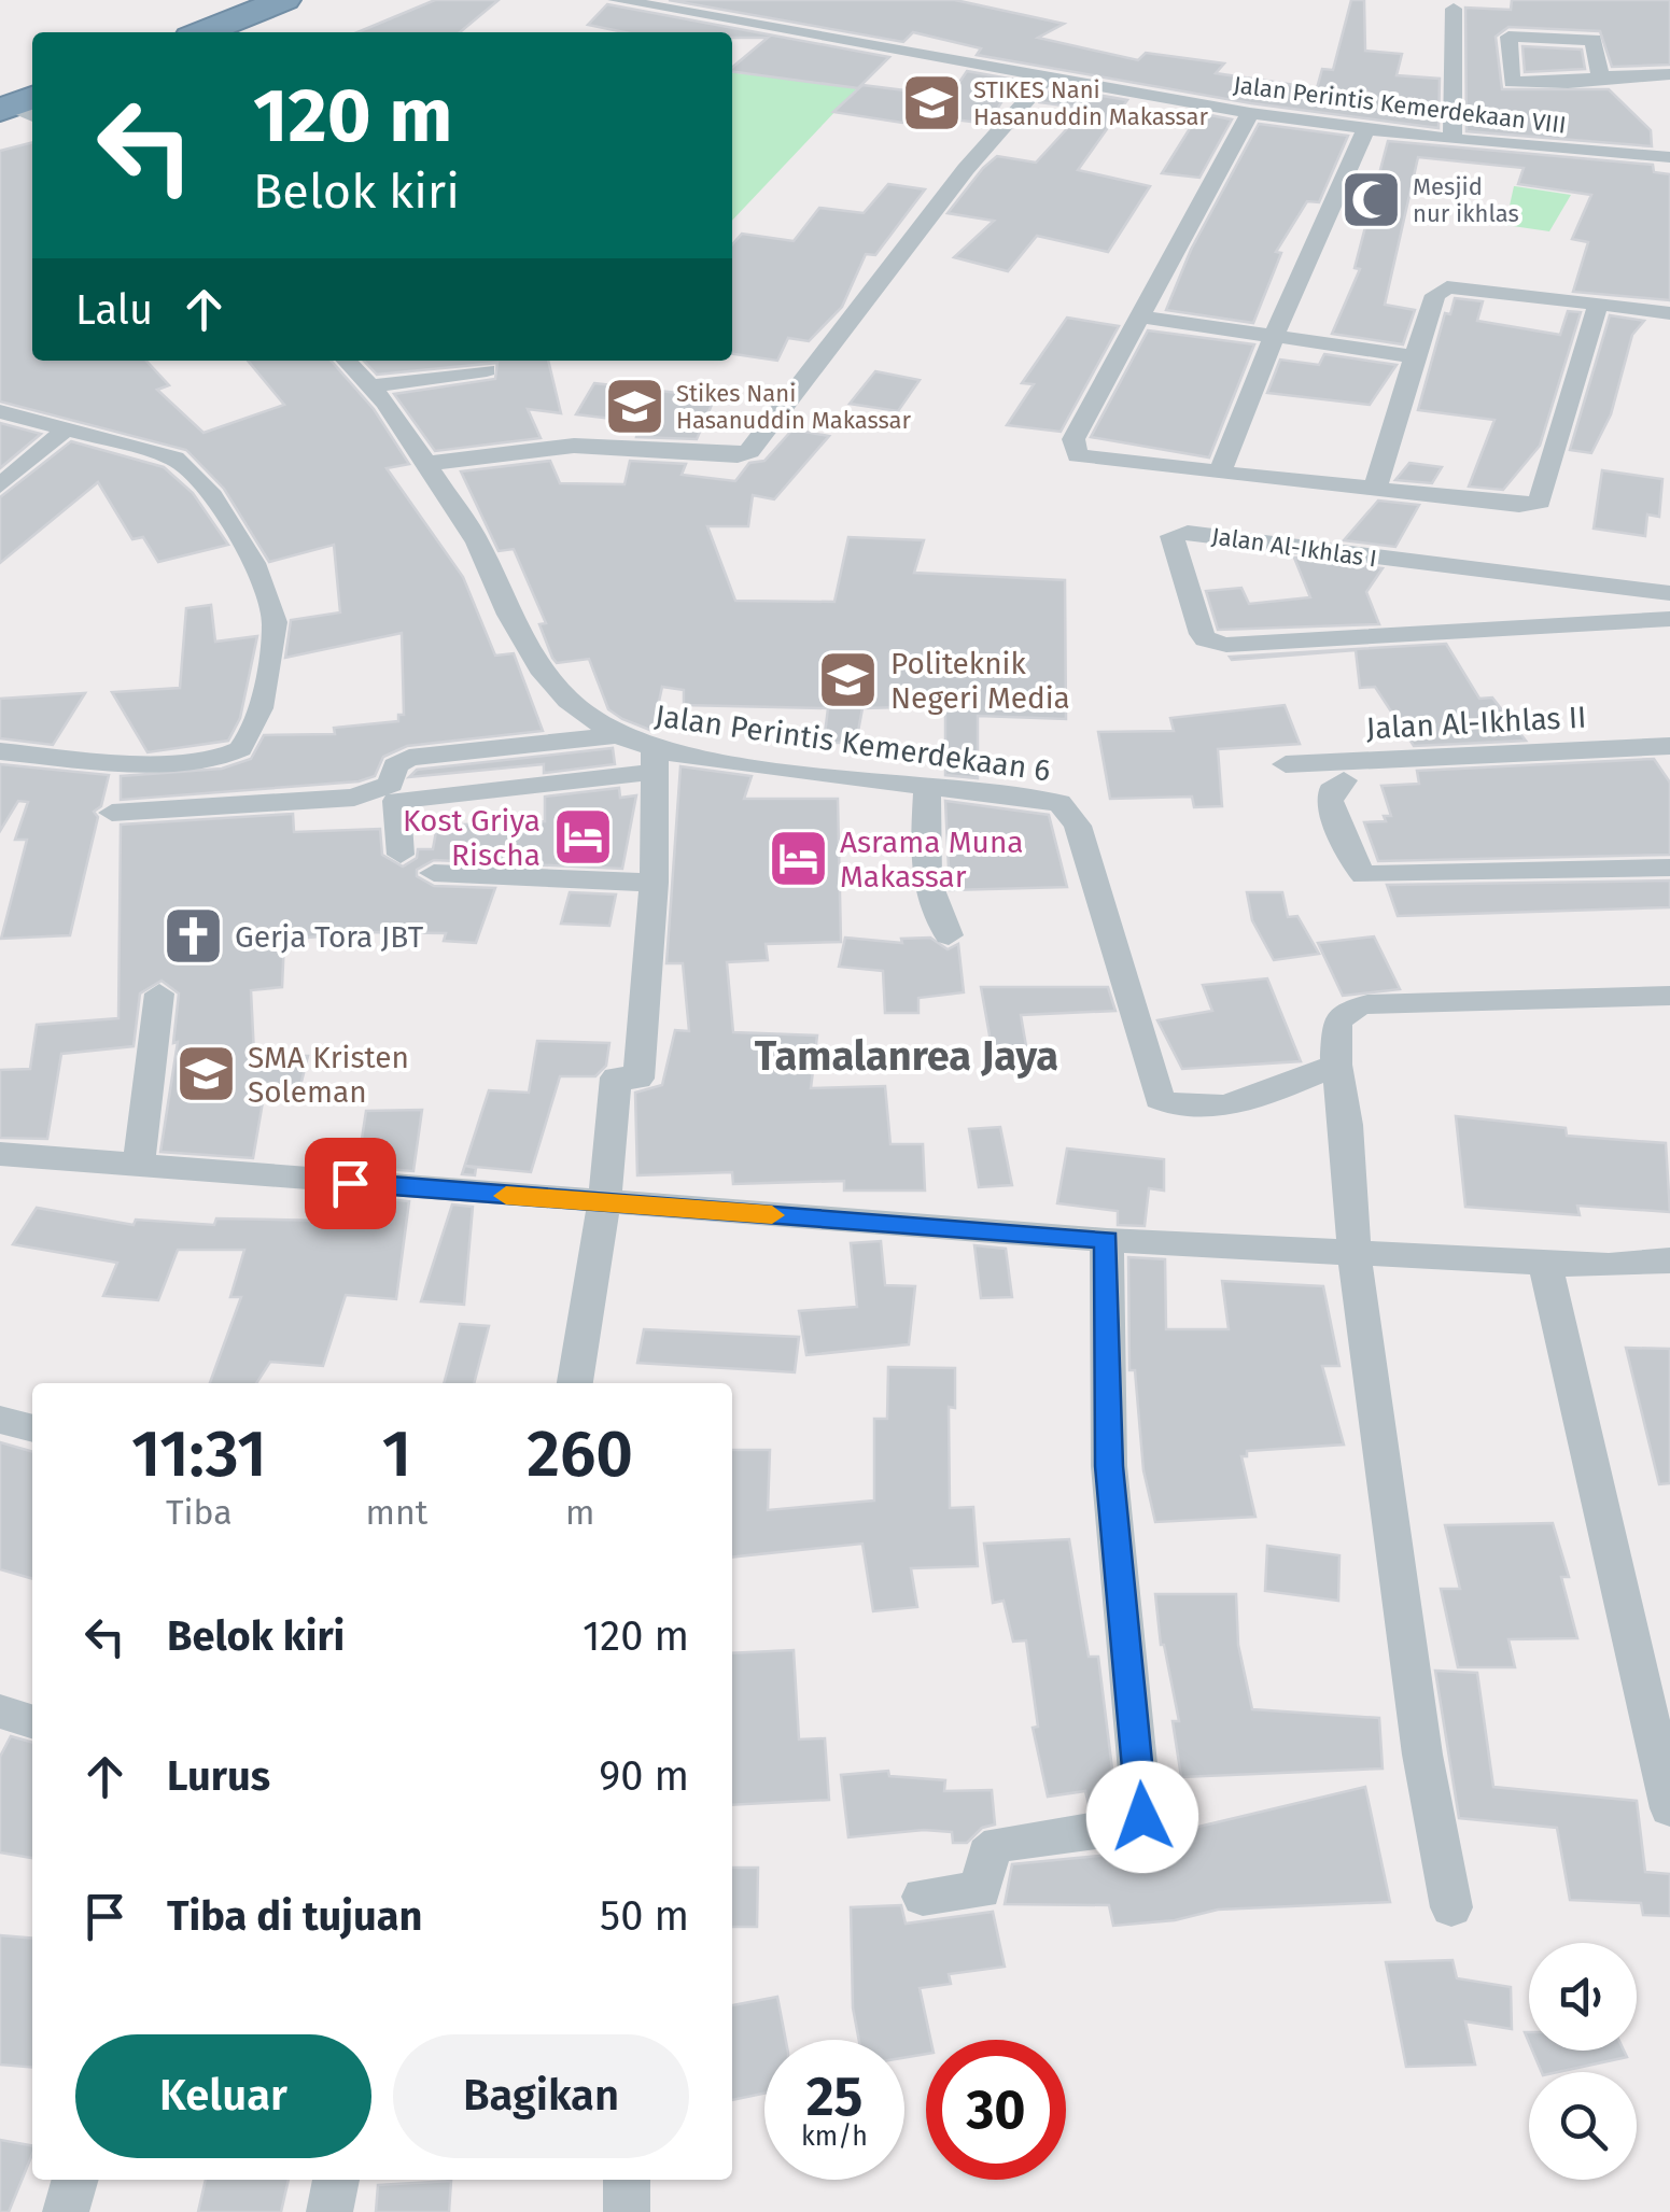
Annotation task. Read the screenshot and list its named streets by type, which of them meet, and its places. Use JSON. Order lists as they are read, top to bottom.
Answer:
{
  "streets": {
    "street": [
      "Jalan Perintis Kemerdekaan VIII",
      "Jalan Al-Ikhlas I",
      "Jalan Al-Ikhlas II",
      "Jalan Perintis Kemerdekaan 6"
    ]
  },
  "districts": ["Tamalanrea Jaya"],
  "places": {
    "school or university": [
      "STIKES Nani Hasanuddin Makassar",
      "Stikes Nani Hasanuddin Makassar",
      "Politeknik Negeri Media",
      "SMA Kristen Soleman"
    ],
    "mosque": ["Mesjid nur ikhlas"],
    "hotel": ["Kost Griya Rischa", "Asrama Muna Makassar"],
    "church": ["Gerja Tora JBT"]
  },
  "page": {
    "turn": ["120 m", "Belok kiri"],
    "then": "Lalu",
    "eta": [
      "11:31",
      "Tiba",
      "1",
      "mnt",
      "260",
      "m"
    ],
    "list": [
      {
        "name": "Belok kiri",
        "value": "120 m"
      },
      {
        "name": "Lurus",
        "value": "90 m"
      },
      {
        "name": "Tiba di tujuan",
        "value": "50 m"
      }
    ],
    "buttons": ["Keluar", "Bagikan"],
    "speed": "25 km/h",
    "limit": "30"
  }
}
